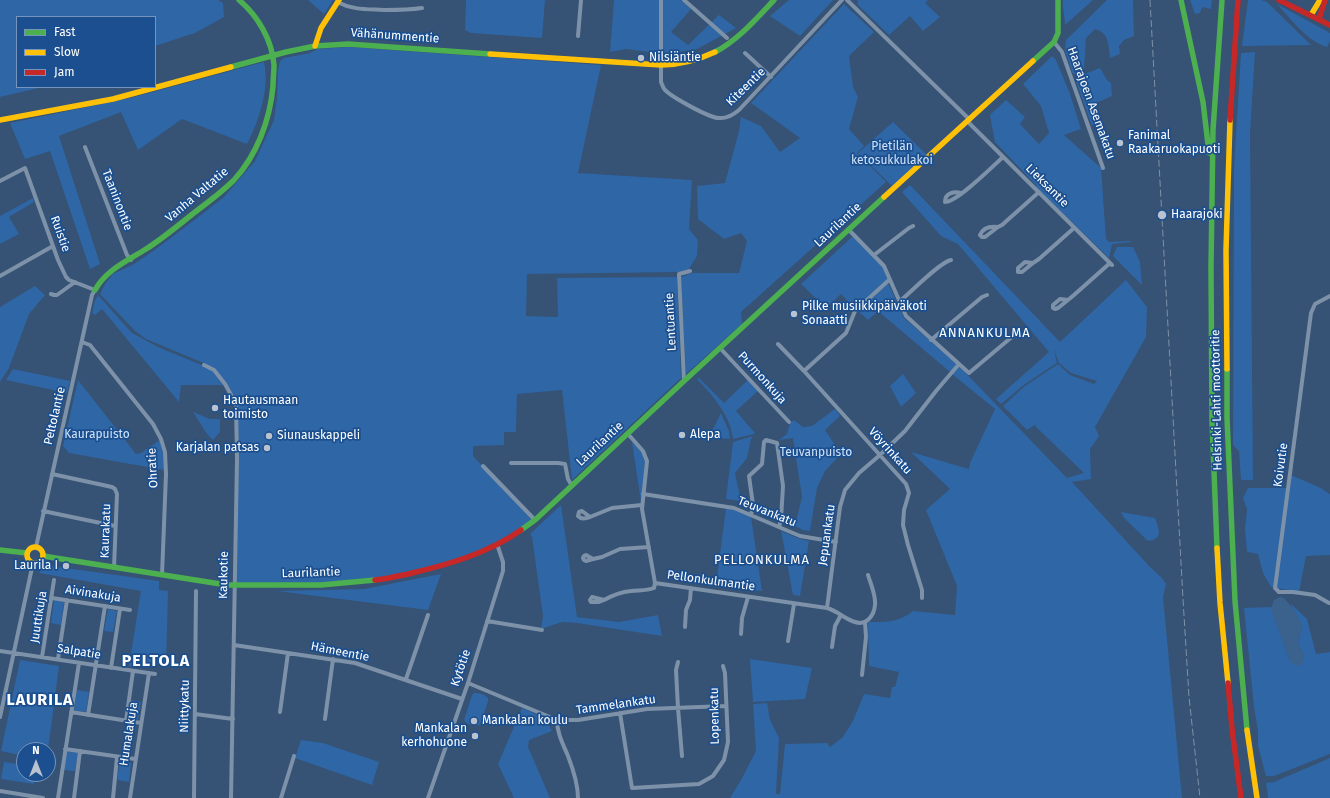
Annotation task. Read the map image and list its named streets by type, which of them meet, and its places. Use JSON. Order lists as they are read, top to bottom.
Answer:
{
  "streets": {
    "main road": [
      "Vähänummentie",
      "Haarajoen Asemakatu",
      "Vanha Valtatie",
      "Laurilantie",
      "Helsinki-Lahti moottoritie"
    ],
    "street": [
      "Kiteentie",
      "Lieksantie",
      "Taaninontie",
      "Ruistie",
      "Lentuantie",
      "Purmonkuja",
      "Peltolantie",
      "Vöyrinkatu",
      "Koivutie",
      "Ohratie",
      "Teuvankatu",
      "Kaurakatu",
      "Jepuankatu",
      "Kaukotie",
      "Pellonkulmantie",
      "Aivinakuja",
      "Juuttikuja",
      "Salpatie",
      "Hämeentie",
      "Kytötie",
      "Tammelankatu",
      "Niittykatu",
      "Lopenkatu",
      "Humalakuja"
    ]
  },
  "crossings": [
    ["Vähänummentie", "Kiteentie"],
    ["Vähänummentie", "Vanha Valtatie"],
    ["Haarajoen Asemakatu", "Laurilantie"],
    ["Lieksantie", "Laurilantie"],
    ["Vanha Valtatie", "Taaninontie"],
    ["Vanha Valtatie", "Ruistie"],
    ["Vanha Valtatie", "Peltolantie"],
    ["Laurilantie", "Lentuantie"],
    ["Laurilantie", "Purmonkuja"],
    ["Laurilantie", "Peltolantie"],
    ["Laurilantie", "Ohratie"],
    ["Laurilantie", "Kaurakatu"],
    ["Laurilantie", "Kaukotie"],
    ["Laurilantie", "Pellonkulmantie"],
    ["Laurilantie", "Kytötie"],
    ["Ruistie", "Peltolantie"],
    ["Peltolantie", "Ohratie"],
    ["Peltolantie", "Kaurakatu"],
    ["Vöyrinkatu", "Jepuankatu"],
    ["Teuvankatu", "Jepuankatu"],
    ["Teuvankatu", "Pellonkulmantie"],
    ["Jepuankatu", "Pellonkulmantie"],
    ["Kaukotie", "Hämeentie"],
    ["Aivinakuja", "Juuttikuja"],
    ["Juuttikuja", "Salpatie"],
    ["Salpatie", "Humalakuja"],
    ["Hämeentie", "Kytötie"],
    ["Kytötie", "Tammelankatu"],
    ["Tammelankatu", "Lopenkatu"]
  ],
  "districts": [
    "ANNANKULMA",
    "PELLONKULMA",
    "PELTOLA",
    "LAURILA"
  ],
  "parks": ["Pietilän ketosukkulakoi", "Kaurapuisto", "Teuvanpuisto"],
  "places": [
    "Nilsiäntie",
    "Fanimal Raakaruokapuoti",
    "Haarajoki",
    "Pilke musiikkipäiväkoti Sonaatti",
    "Hautausmaan toimisto",
    "Alepa",
    "Siunauskappeli",
    "Karjalan patsas",
    "Laurila I",
    "Mankalan koulu",
    "Mankalan kerhohuone"
  ],
  "legend": ["Fast", "Slow", "Jam"],
  "north": "top"
}
